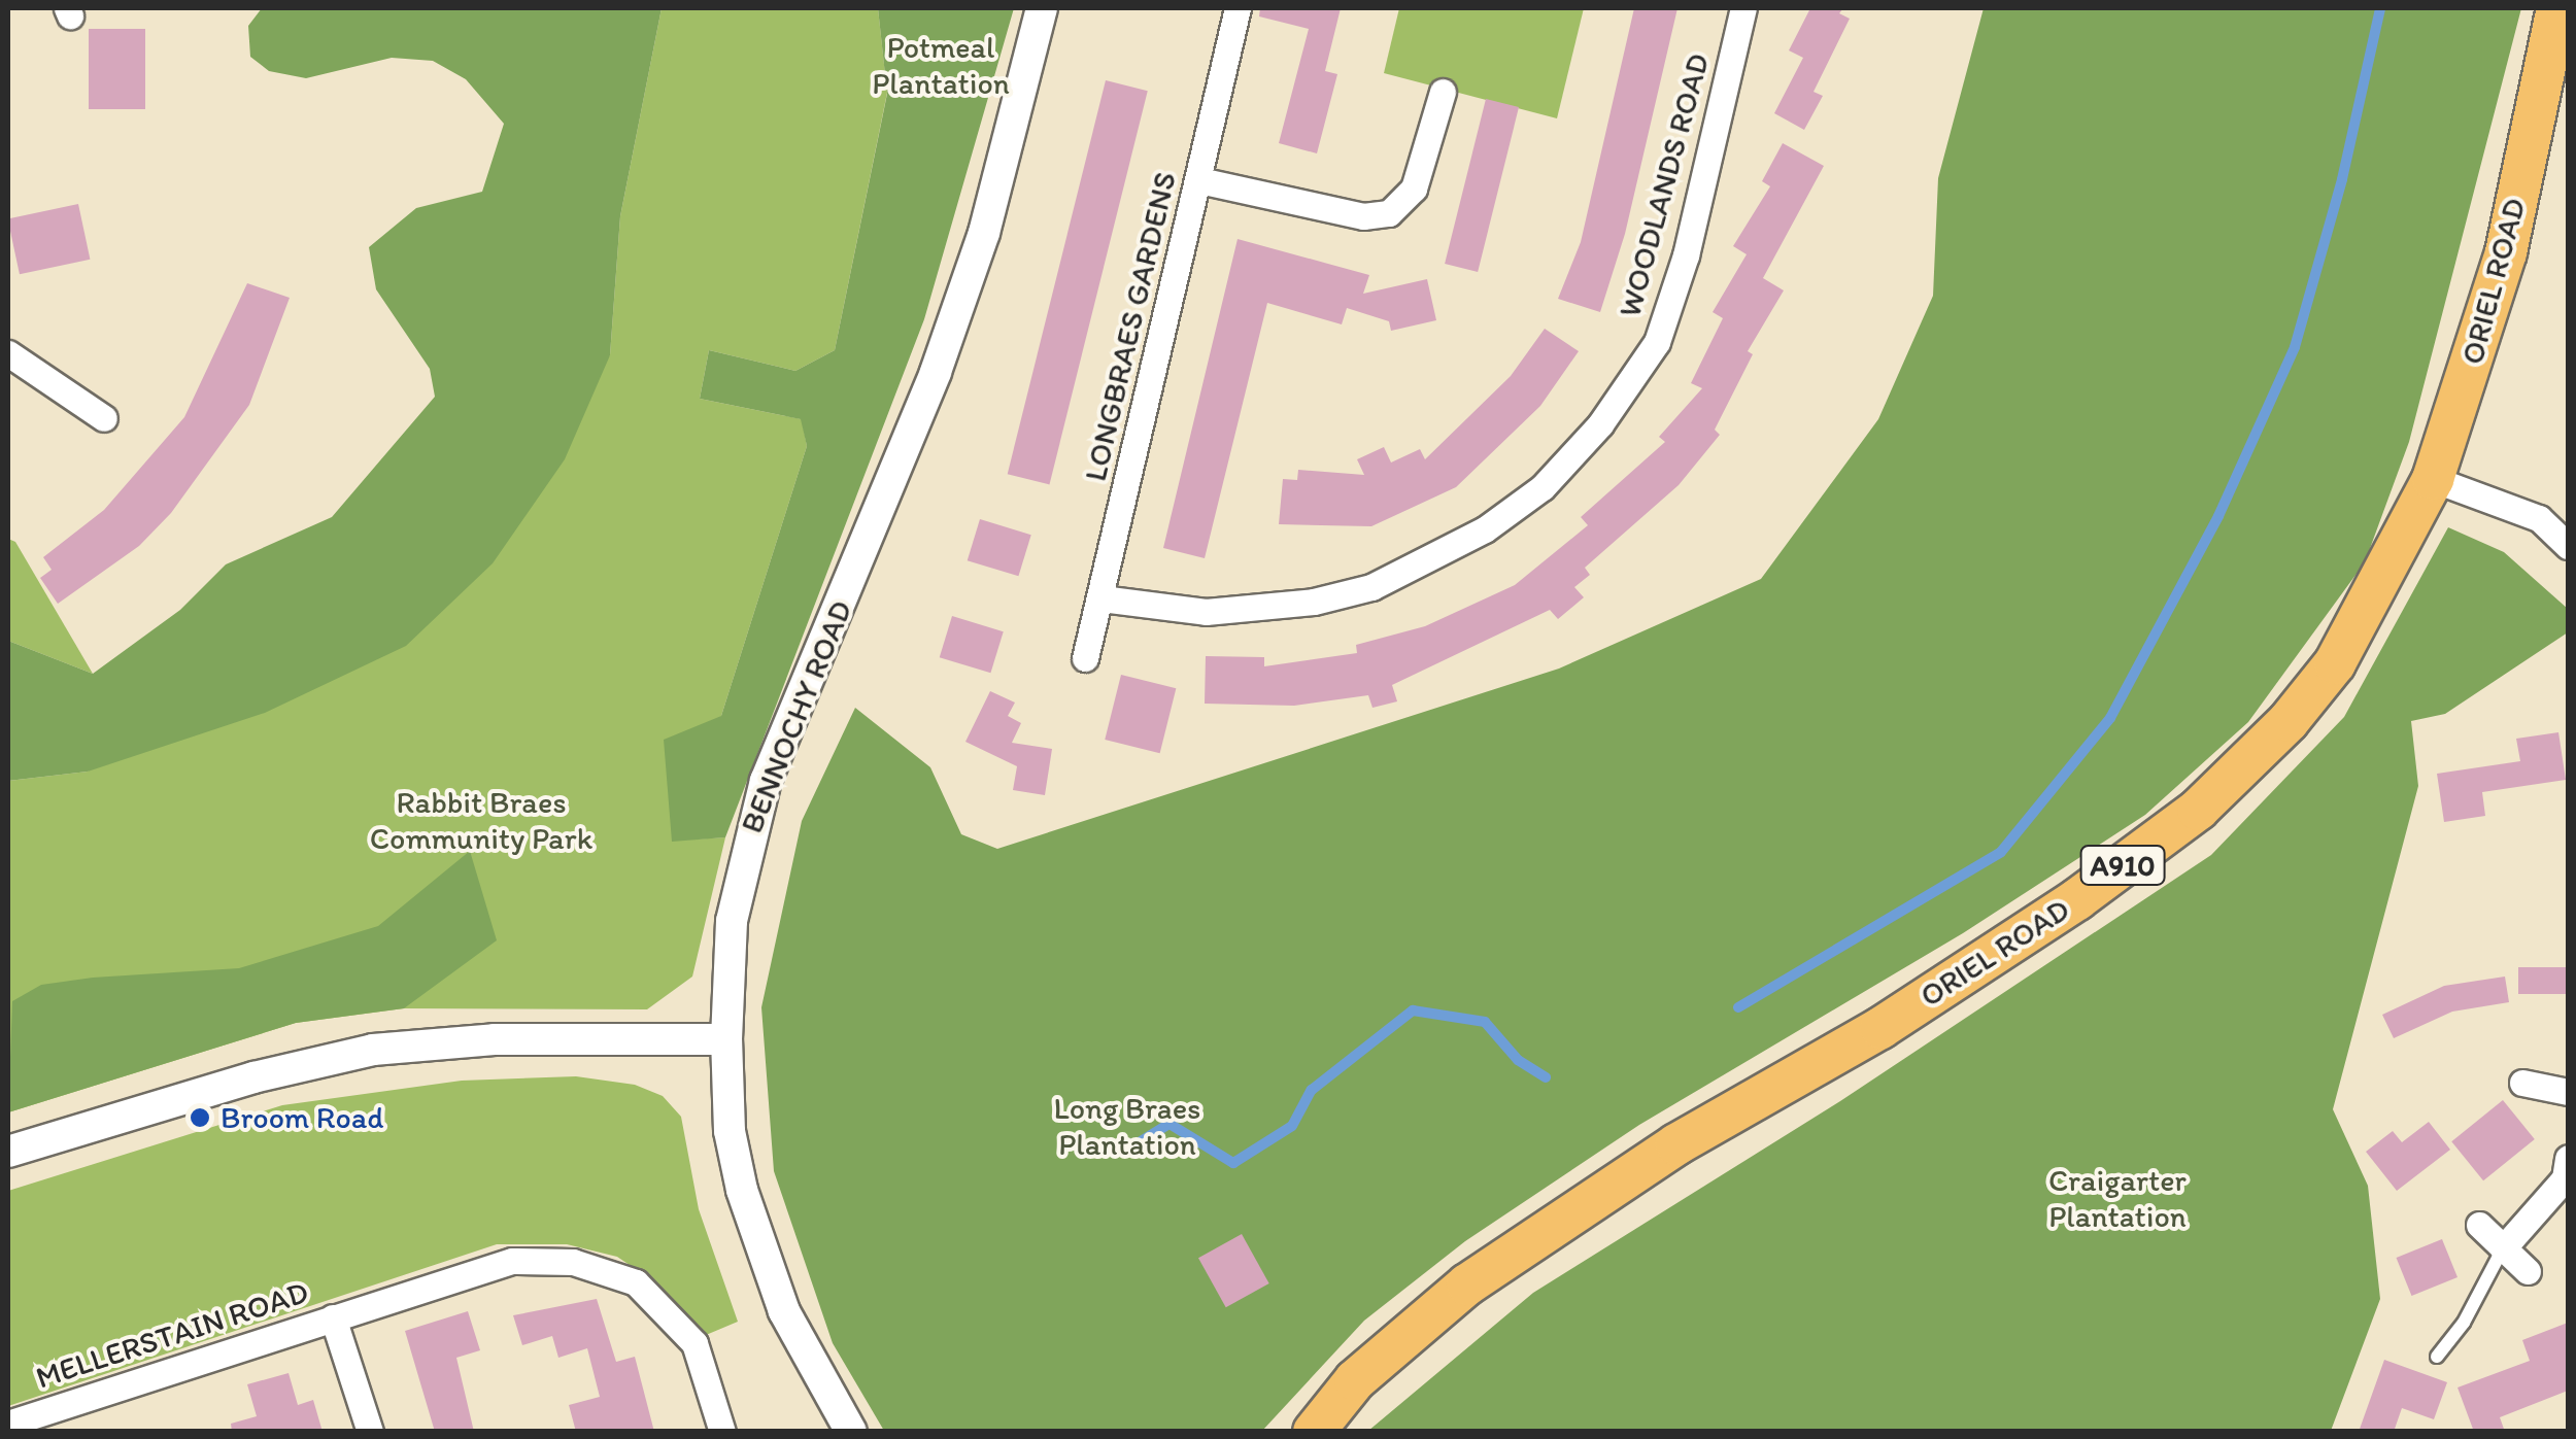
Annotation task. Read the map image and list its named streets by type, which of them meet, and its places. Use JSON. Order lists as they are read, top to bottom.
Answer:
{
  "streets": {
    "main road": ["ORIEL ROAD", "A910"],
    "street": [
      "WOODLANDS ROAD",
      "LONGBRAES GARDENS",
      "BENNOCHY ROAD",
      "MELLERSTAIN ROAD"
    ]
  },
  "crossings": [
    ["WOODLANDS ROAD", "LONGBRAES GARDENS"]
  ],
  "parks": [
    "Potmeal Plantation",
    "Rabbit Braes Community Park",
    "Long Braes Plantation",
    "Craigarter Plantation"
  ],
  "places": ["Broom Road"]
}
